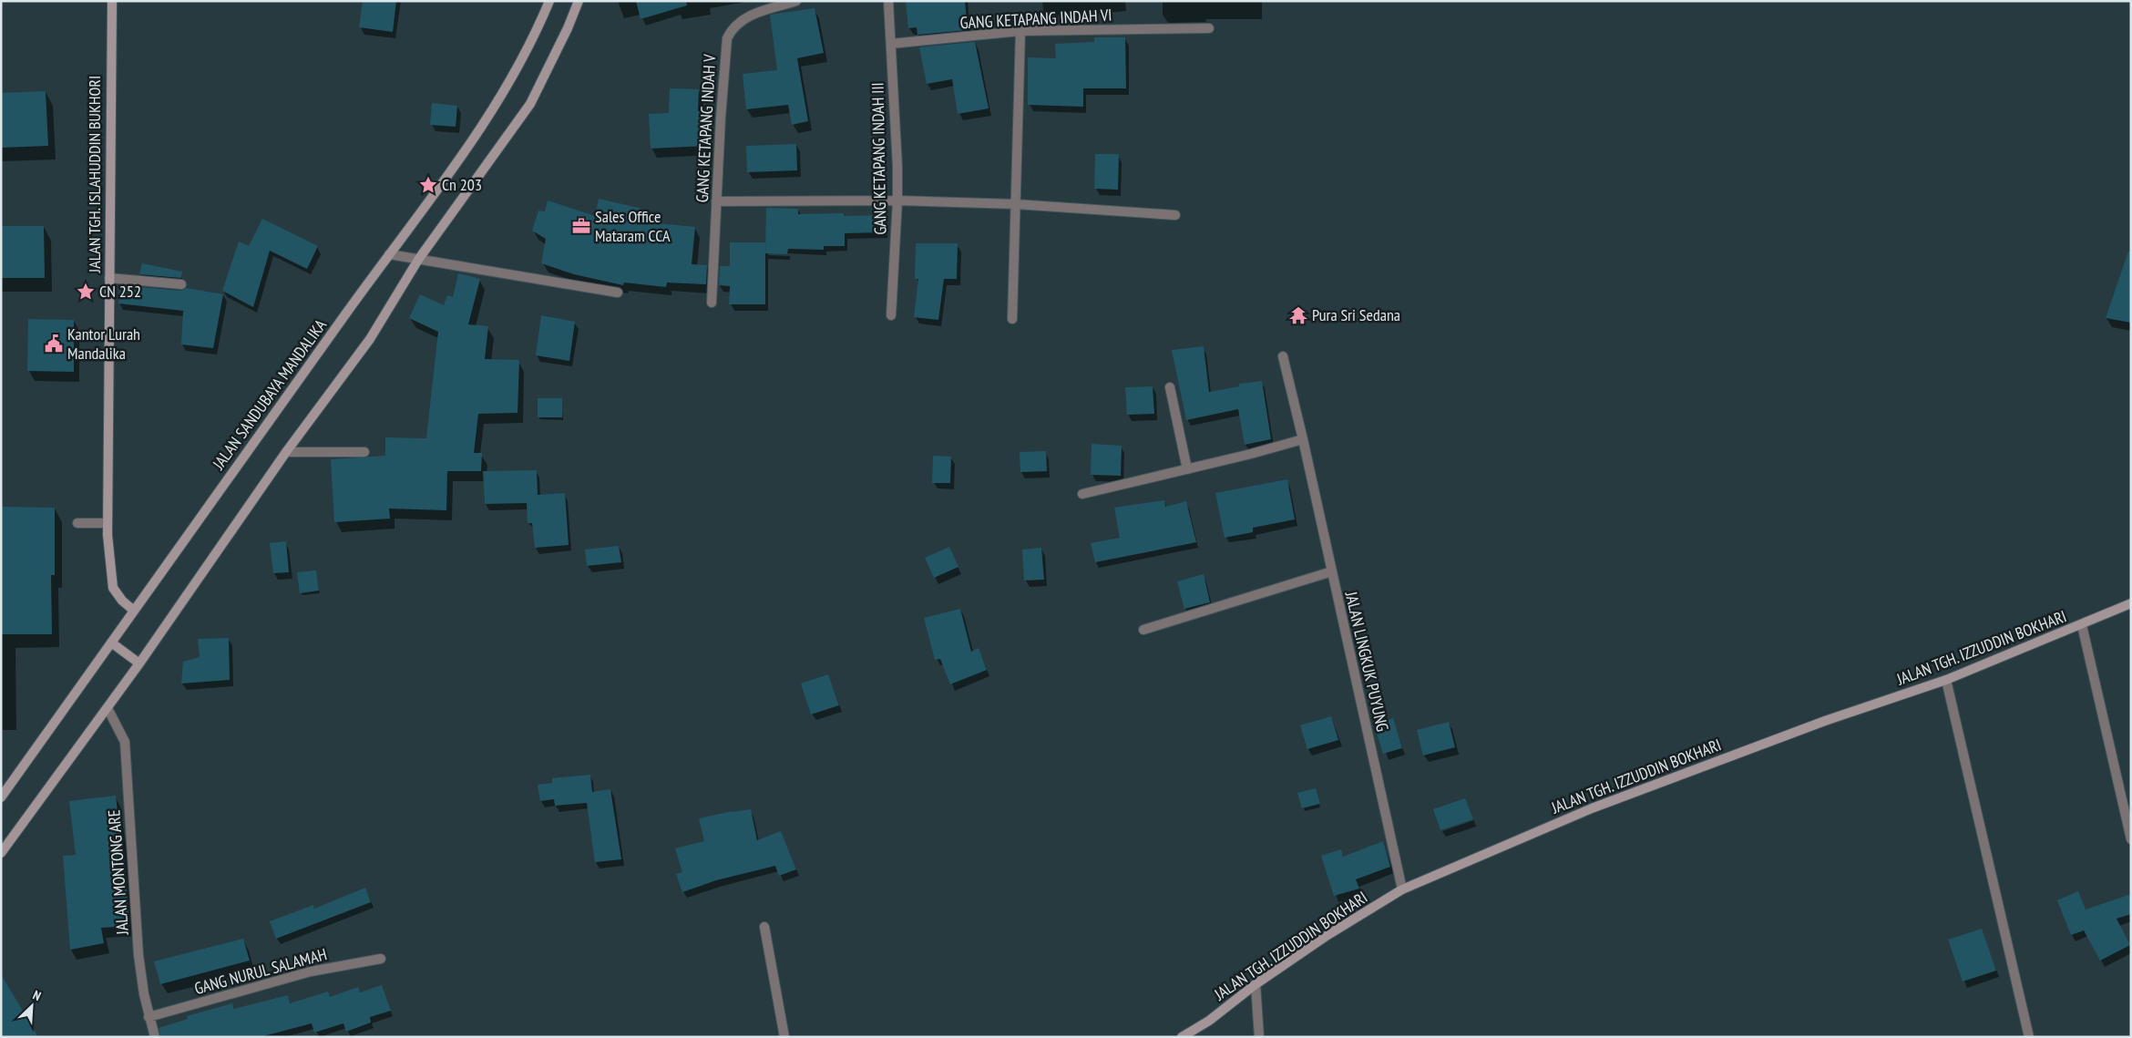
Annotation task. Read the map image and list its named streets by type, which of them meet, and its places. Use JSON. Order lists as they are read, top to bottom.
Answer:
{
  "streets": {
    "main road": ["JALAN TGH. ISLAHUDDIN BUKHORI", "JALAN SANDUBAYA MANDALIKA", "JALAN TGH. IZZUDDIN BOKHARI"],
    "street": [
      "GANG KETAPANG INDAH VI",
      "GANG KETAPANG INDAH V",
      "GANG KETAPANG INDAH III",
      "JALAN LINGKUK PUYUNG",
      "JALAN MONTONG ARE",
      "GANG NURUL SALAMAH"
    ]
  },
  "crossings": [
    ["GANG KETAPANG INDAH VI", "GANG KETAPANG INDAH III"],
    ["JALAN TGH. ISLAHUDDIN BUKHORI", "JALAN SANDUBAYA MANDALIKA"],
    ["JALAN TGH. IZZUDDIN BOKHARI", "JALAN LINGKUK PUYUNG"],
    ["JALAN MONTONG ARE", "GANG NURUL SALAMAH"]
  ],
  "places": {
    "place": ["Cn 203", "CN 252"],
    "office": ["Sales Office Mataram CCA"],
    "temple": ["Pura Sri Sedana"],
    "public building": ["Kantor Lurah Mandalika"]
  },
  "north": "top right"
}
